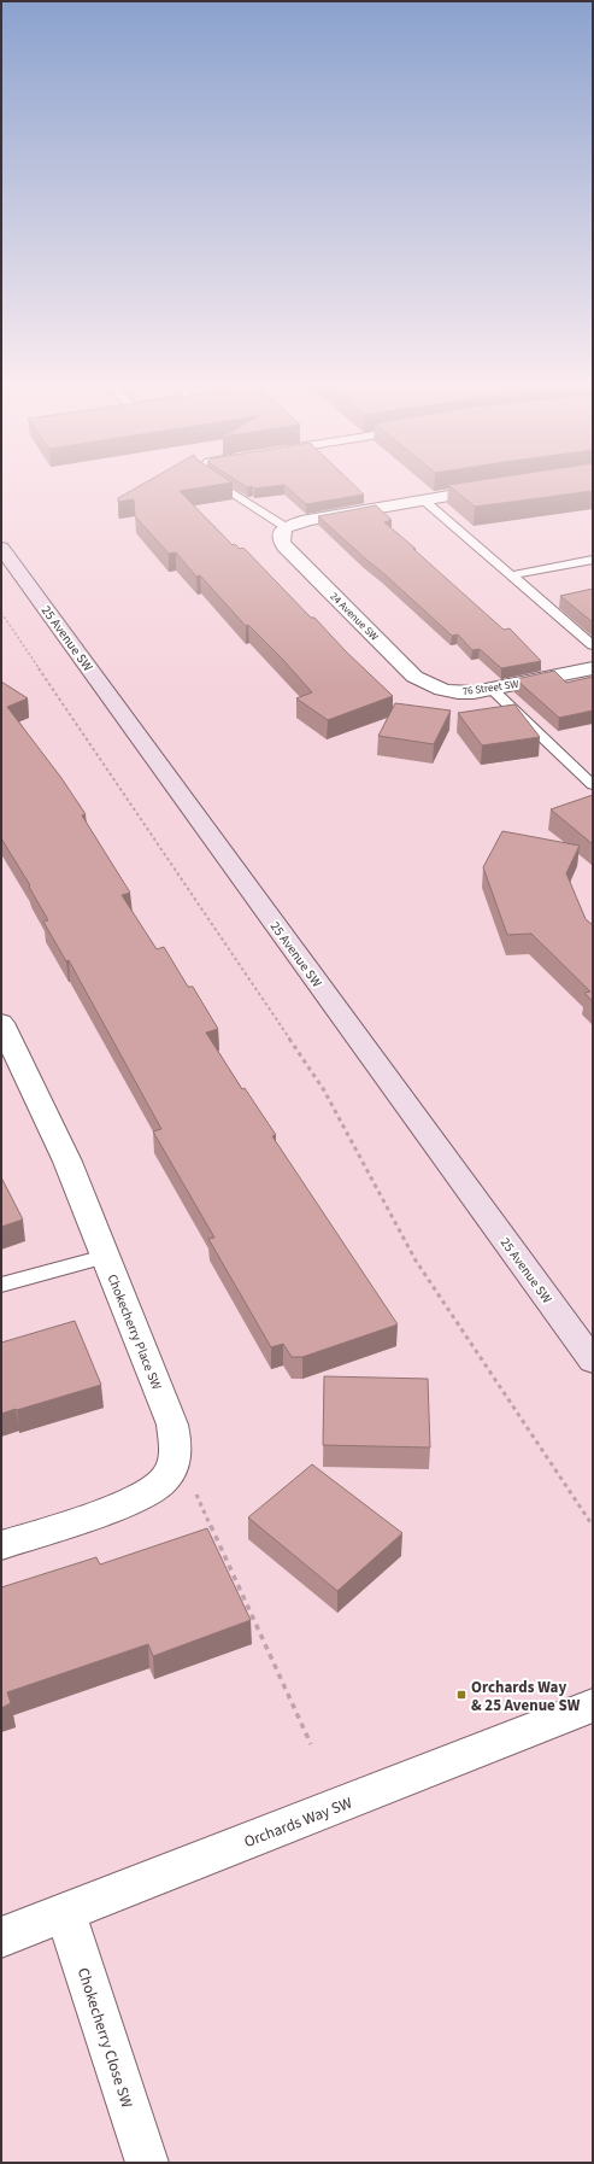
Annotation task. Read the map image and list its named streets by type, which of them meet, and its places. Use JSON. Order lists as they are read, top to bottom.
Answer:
{
  "streets": {
    "main road": ["25 Avenue SW"],
    "street": [
      "24 Avenue SW",
      "76 Street SW",
      "Chokecherry Place SW",
      "Orchards Way SW",
      "Chokecherry Close SW"
    ]
  },
  "crossings": [
    ["24 Avenue SW", "76 Street SW"],
    ["Orchards Way SW", "Chokecherry Close SW"]
  ],
  "places": {
    "transit": ["Orchards Way & 25 Avenue SW"]
  }
}
